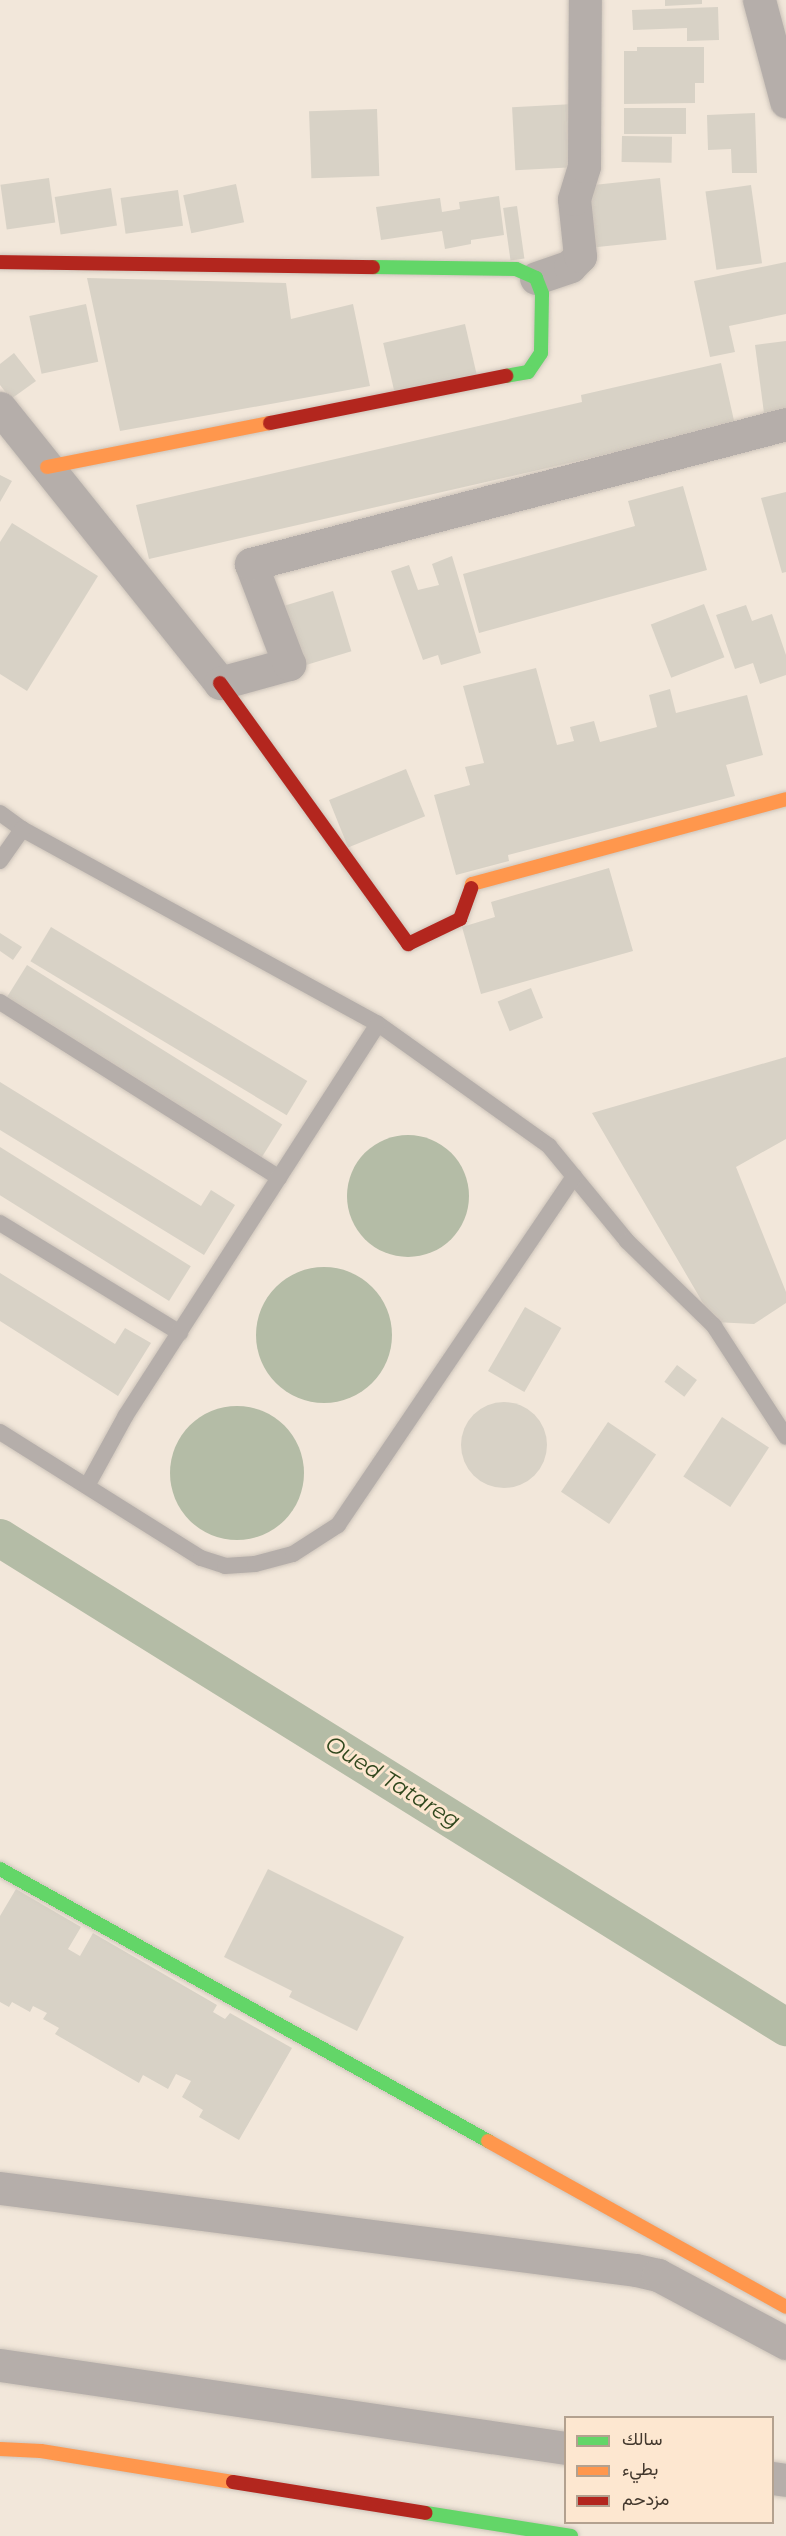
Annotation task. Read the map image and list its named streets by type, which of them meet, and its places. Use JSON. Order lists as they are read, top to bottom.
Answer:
{
  "water": ["Oued Tatareg"],
  "legend": ["سالك", "بطيء", "مزدحم"]
}
